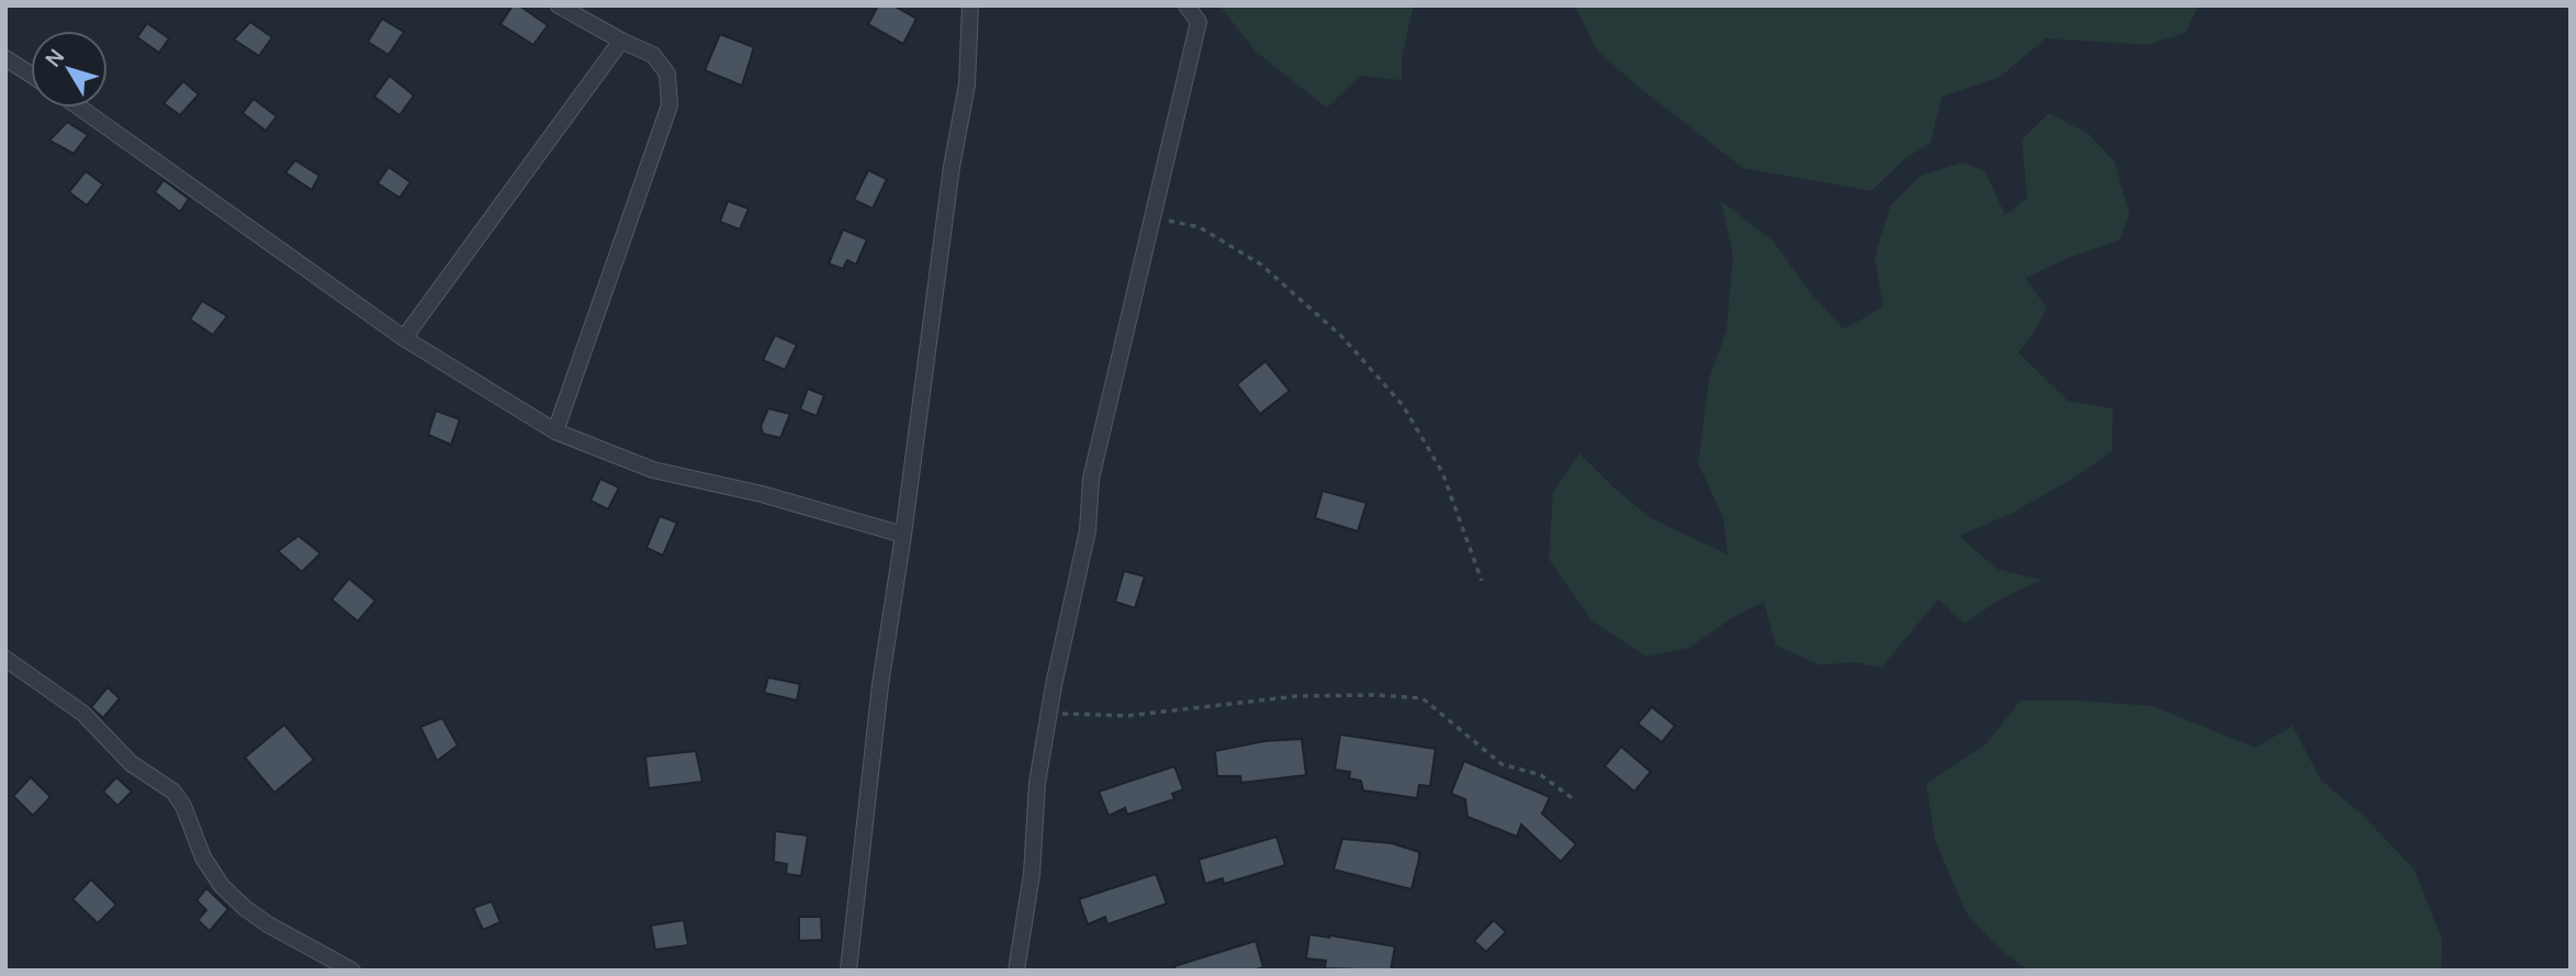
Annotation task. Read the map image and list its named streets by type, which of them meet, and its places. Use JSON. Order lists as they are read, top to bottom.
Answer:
{
  "north": "top left"
}
